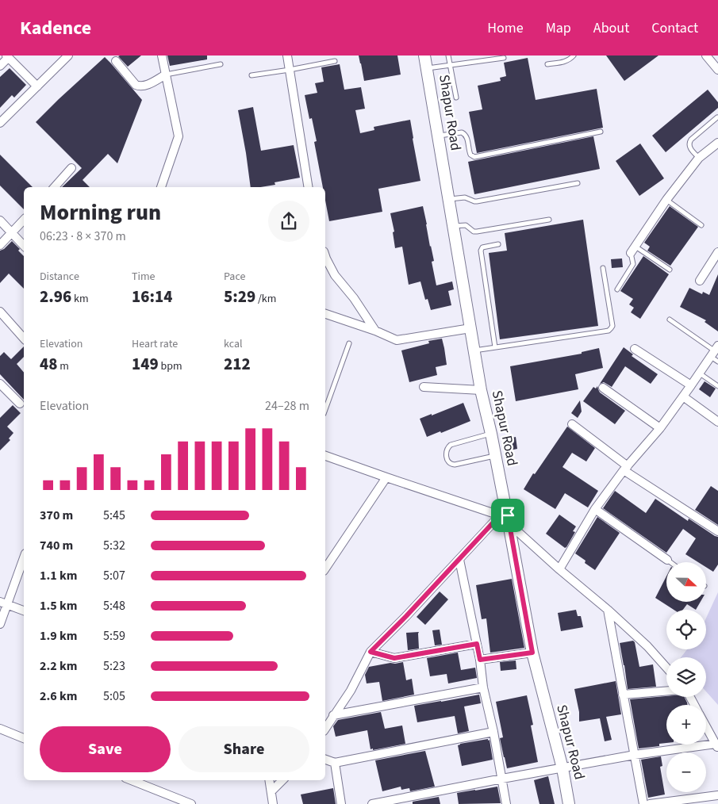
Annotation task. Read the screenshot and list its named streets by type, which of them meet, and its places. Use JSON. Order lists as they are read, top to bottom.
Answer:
{
  "streets": {
    "street": ["Shapur Road"]
  },
  "north": "right",
  "page": {
    "header": "Kadence",
    "nav": [
      "Home",
      "Map",
      "About",
      "Contact"
    ],
    "heading": ["Morning run", "06:23 · 8 × 370 m"],
    "stats": [
      ["Distance", "2.96 km"],
      ["Time", "16:14"],
      ["Pace", "5:29 /km"],
      ["Elevation", "48 m"],
      ["Heart rate", "149 bpm"],
      ["kcal", "212"]
    ],
    "chart": ["Elevation", "24–28 m"],
    "list": [
      {
        "name": "370 m",
        "note": "5:45"
      },
      {
        "name": "740 m",
        "note": "5:32"
      },
      {
        "name": "1.1 km",
        "note": "5:07"
      },
      {
        "name": "1.5 km",
        "note": "5:48"
      },
      {
        "name": "1.9 km",
        "note": "5:59"
      },
      {
        "name": "2.2 km",
        "note": "5:23"
      },
      {
        "name": "2.6 km",
        "note": "5:05"
      }
    ],
    "map_buttons": ["+", "−"],
    "buttons": ["Save", "Share"]
  }
}
